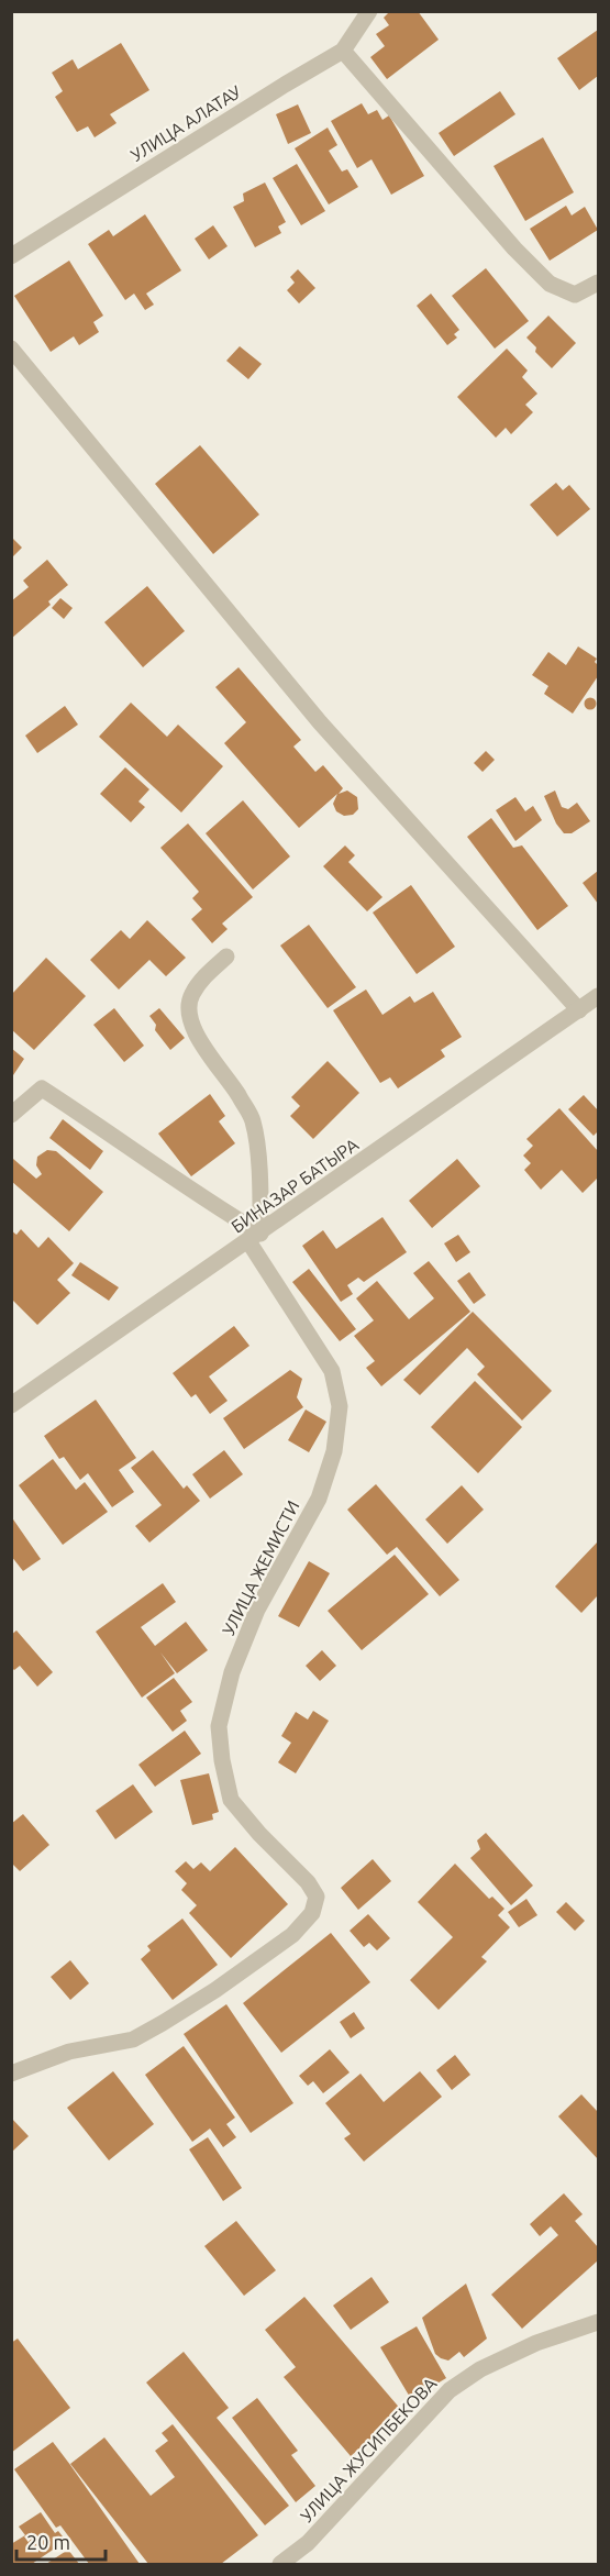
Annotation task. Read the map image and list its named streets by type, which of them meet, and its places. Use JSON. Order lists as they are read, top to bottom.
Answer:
{
  "streets": {
    "street": [
      "УЛИЦА АЛАТАУ",
      "БИНАЗАР БАТЫРА",
      "УЛИЦА ЖЕМИСТИ",
      "УЛИЦА ЖУСИПБЕКОВА"
    ]
  },
  "crossings": [
    ["БИНАЗАР БАТЫРА", "УЛИЦА ЖЕМИСТИ"]
  ],
  "scale_bar": "20 m"
}
